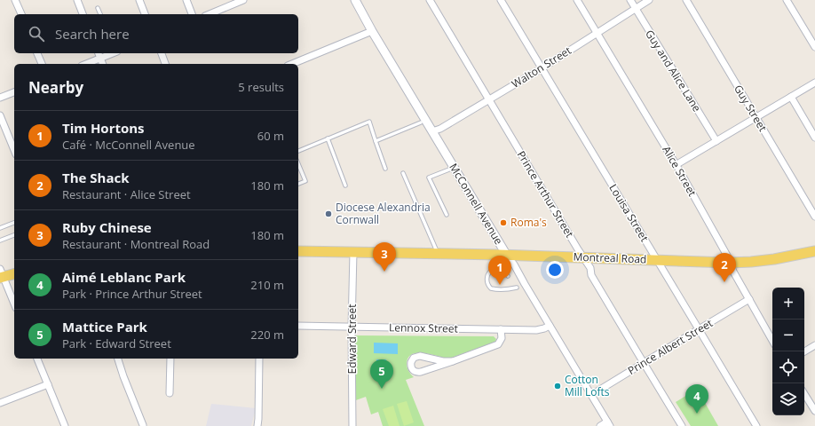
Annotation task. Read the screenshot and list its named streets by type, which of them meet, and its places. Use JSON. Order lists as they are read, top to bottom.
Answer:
{
  "streets": {
    "main road": ["McConnell Avenue", "Montreal Road"],
    "street": [
      "Walton Street",
      "Guy and Alice Lane",
      "Guy Street",
      "Alice Street",
      "Prince Arthur Street",
      "Louisa Street",
      "Lennox Street",
      "Edward Street",
      "Prince Albert Street"
    ]
  },
  "crossings": [
    ["Walton Street", "Guy and Alice Lane"],
    ["Walton Street", "Alice Street"],
    ["Walton Street", "Prince Arthur Street"],
    ["Walton Street", "McConnell Avenue"],
    ["Walton Street", "Louisa Street"],
    ["Alice Street", "Montreal Road"],
    ["Alice Street", "Prince Albert Street"],
    ["Prince Arthur Street", "Montreal Road"],
    ["Prince Arthur Street", "Prince Albert Street"],
    ["McConnell Avenue", "Montreal Road"],
    ["McConnell Avenue", "Lennox Street"],
    ["McConnell Avenue", "Prince Albert Street"],
    ["Louisa Street", "Montreal Road"],
    ["Louisa Street", "Prince Albert Street"],
    ["Montreal Road", "Edward Street"],
    ["Lennox Street", "Edward Street"]
  ],
  "places": ["Diocese Alexandria Cornwall", "Roma's", "Cotton Mill Lofts"],
  "page": {
    "search": "Search here",
    "heading": ["Nearby", "5 results"],
    "list": [
      {
        "mark": "1",
        "name": "Tim Hortons",
        "note": "Café · McConnell Avenue",
        "value": "60 m"
      },
      {
        "mark": "2",
        "name": "The Shack",
        "note": "Restaurant · Alice Street",
        "value": "180 m"
      },
      {
        "mark": "3",
        "name": "Ruby Chinese",
        "note": "Restaurant · Montreal Road",
        "value": "180 m"
      },
      {
        "mark": "4",
        "name": "Aimé Leblanc Park",
        "note": "Park · Prince Arthur Street",
        "value": "210 m"
      },
      {
        "mark": "5",
        "name": "Mattice Park",
        "note": "Park · Edward Street",
        "value": "220 m"
      }
    ],
    "pins": [
      "3",
      "2",
      "1",
      "5",
      "4"
    ],
    "map_buttons": ["+", "−"]
  }
}
